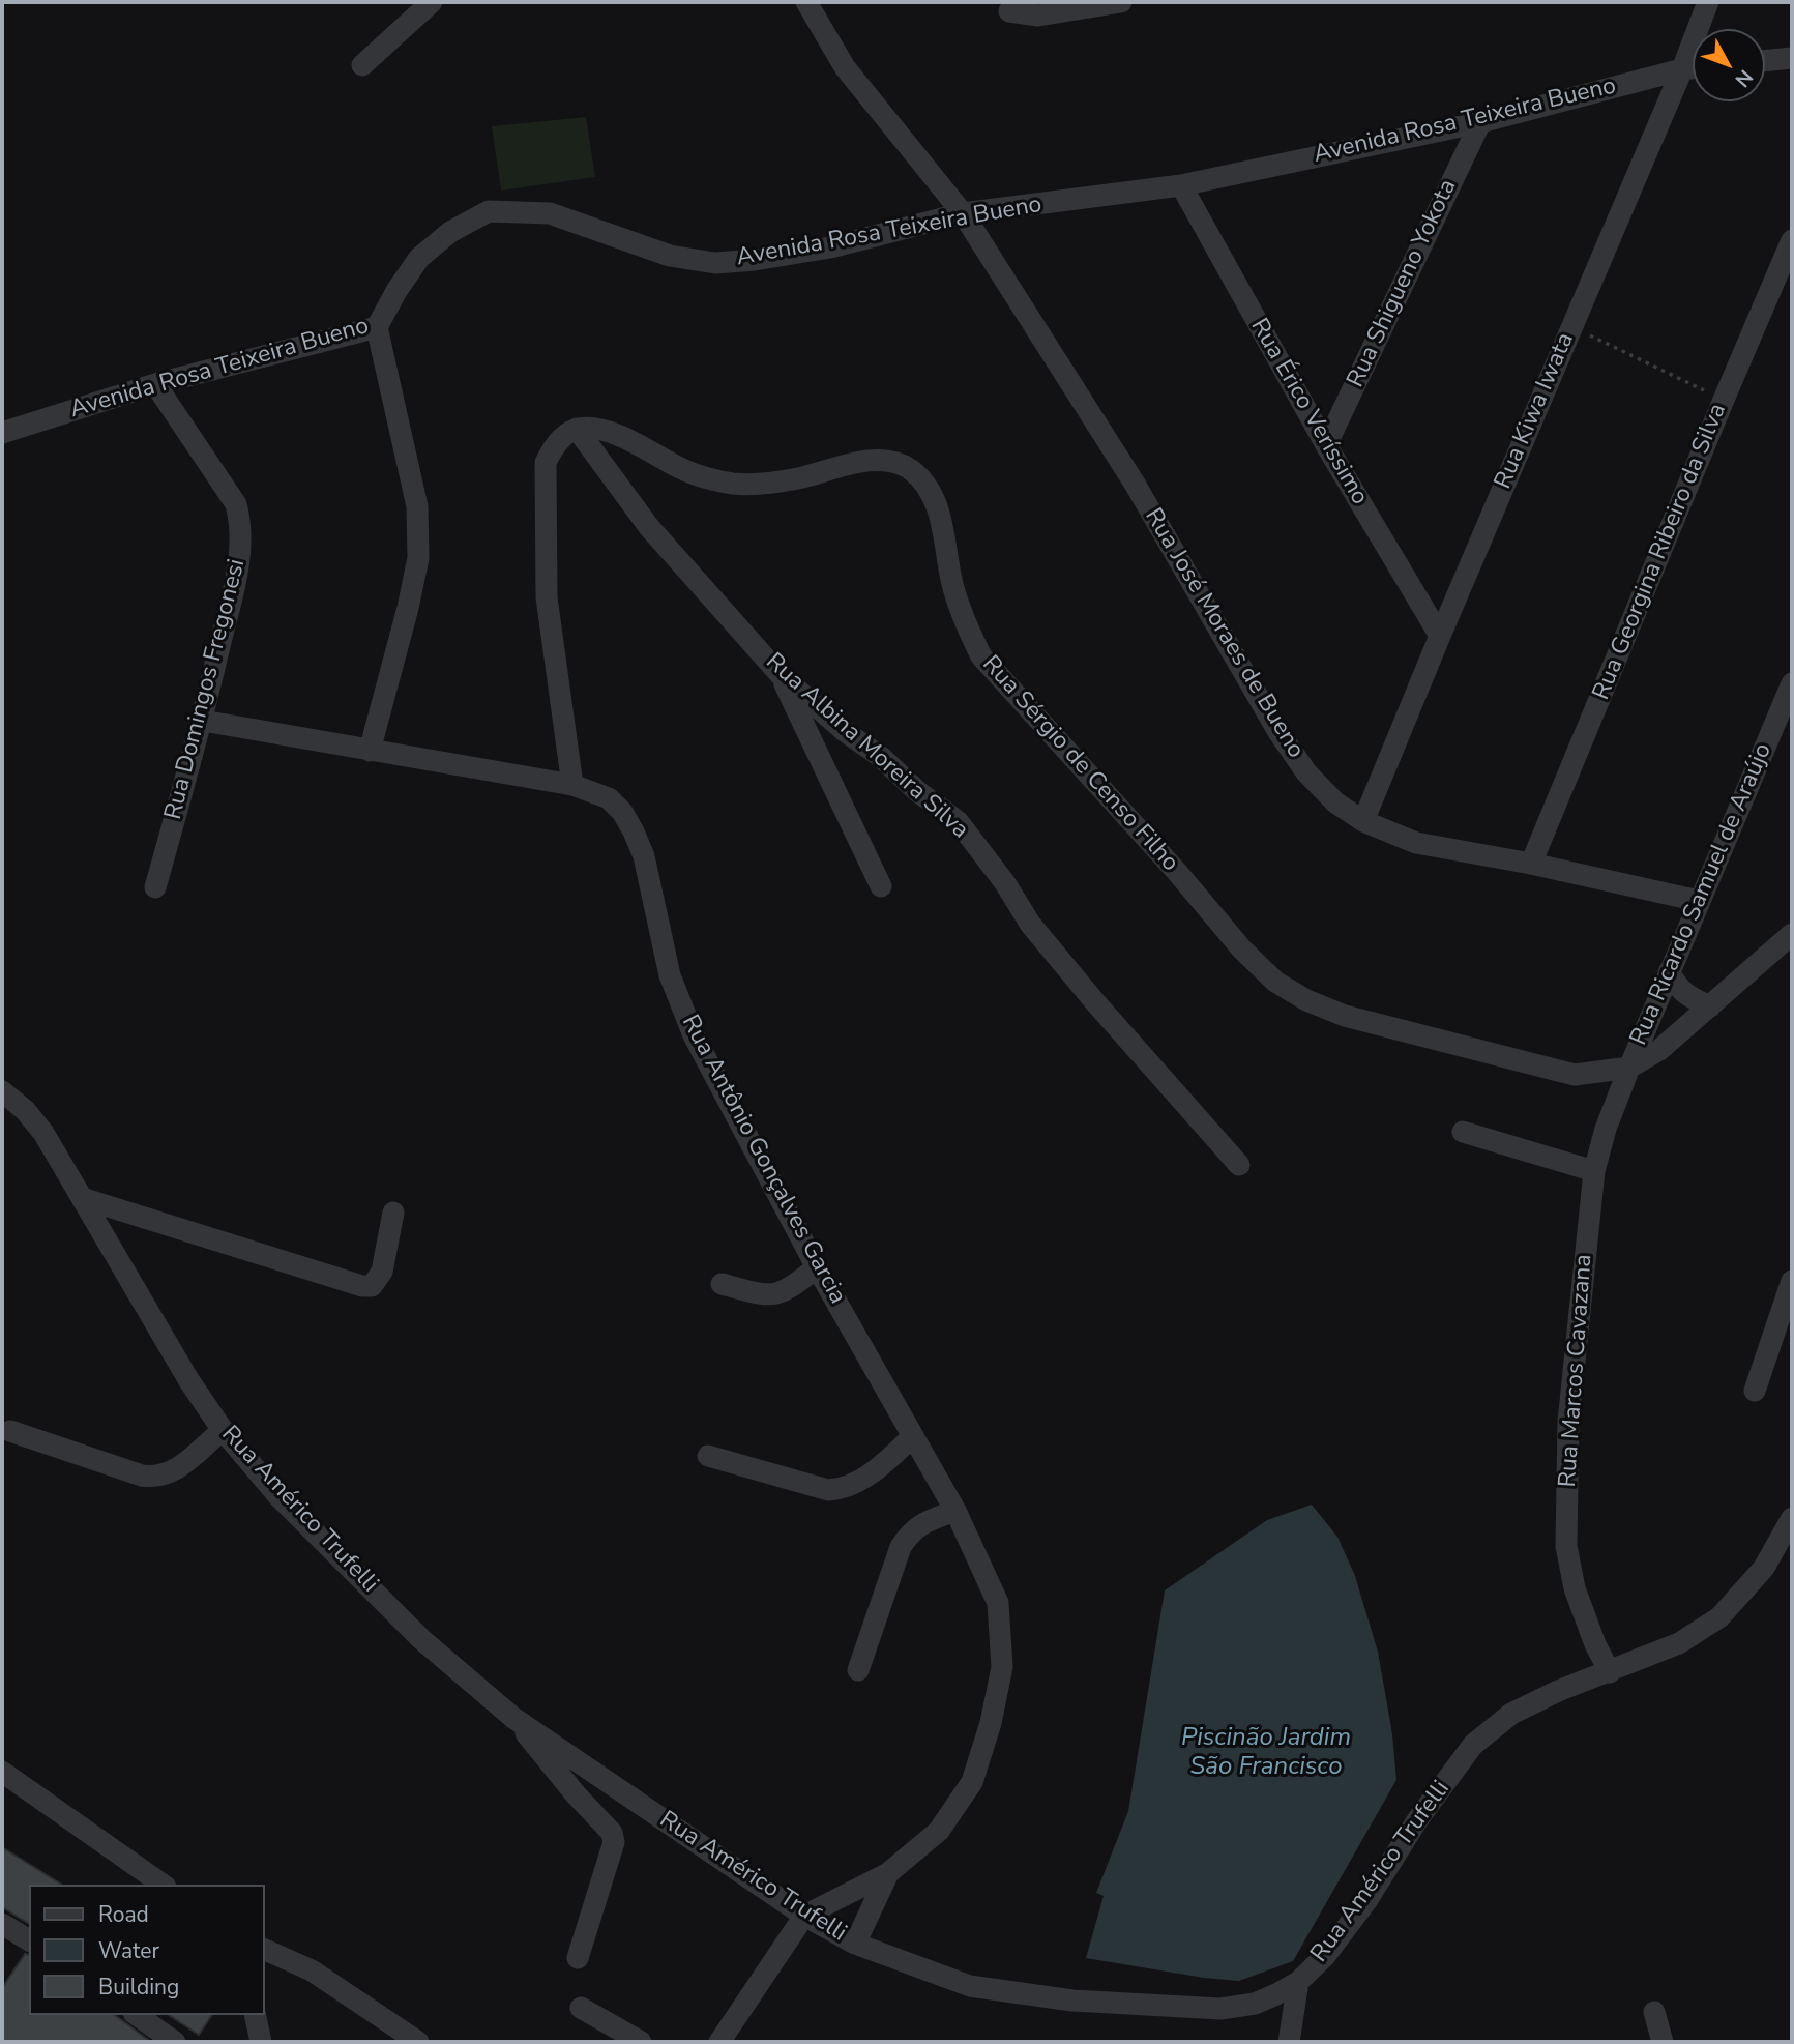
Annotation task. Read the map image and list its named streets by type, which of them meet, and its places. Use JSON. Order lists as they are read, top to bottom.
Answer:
{
  "streets": {
    "street": [
      "Avenida Rosa Teixeira Bueno",
      "Rua Shigueno Yokota",
      "Rua Kiwa Iwata",
      "Rua Érico Veríssimo",
      "Rua Georgina Ribeiro da Silva",
      "Rua José Moraes de Bueno",
      "Rua Domingos Fregonesi",
      "Rua Albina Moreira Silva",
      "Rua Sérgio de Censo Filho",
      "Rua Ricardo Samuel de Araújo",
      "Rua Antônio Gonçalves Garcia",
      "Rua Marcos Cavazana",
      "Rua Américo Trufelli"
    ]
  },
  "crossings": [
    ["Avenida Rosa Teixeira Bueno", "Rua Shigueno Yokota"],
    ["Avenida Rosa Teixeira Bueno", "Rua Kiwa Iwata"],
    ["Avenida Rosa Teixeira Bueno", "Rua Érico Veríssimo"],
    ["Avenida Rosa Teixeira Bueno", "Rua José Moraes de Bueno"],
    ["Avenida Rosa Teixeira Bueno", "Rua Domingos Fregonesi"],
    ["Rua Shigueno Yokota", "Rua Érico Veríssimo"],
    ["Rua Kiwa Iwata", "Rua Érico Veríssimo"],
    ["Rua Kiwa Iwata", "Rua José Moraes de Bueno"],
    ["Rua Georgina Ribeiro da Silva", "Rua José Moraes de Bueno"],
    ["Rua José Moraes de Bueno", "Rua Ricardo Samuel de Araújo"],
    ["Rua Domingos Fregonesi", "Rua Antônio Gonçalves Garcia"],
    ["Rua Albina Moreira Silva", "Rua Sérgio de Censo Filho"],
    ["Rua Sérgio de Censo Filho", "Rua Ricardo Samuel de Araújo"],
    ["Rua Sérgio de Censo Filho", "Rua Marcos Cavazana"],
    ["Rua Ricardo Samuel de Araújo", "Rua Marcos Cavazana"],
    ["Rua Antônio Gonçalves Garcia", "Rua Américo Trufelli"],
    ["Rua Marcos Cavazana", "Rua Américo Trufelli"]
  ],
  "water": ["Piscinão Jardim São Francisco"],
  "legend": ["Road", "Water", "Building"],
  "north": "bottom right"
}
